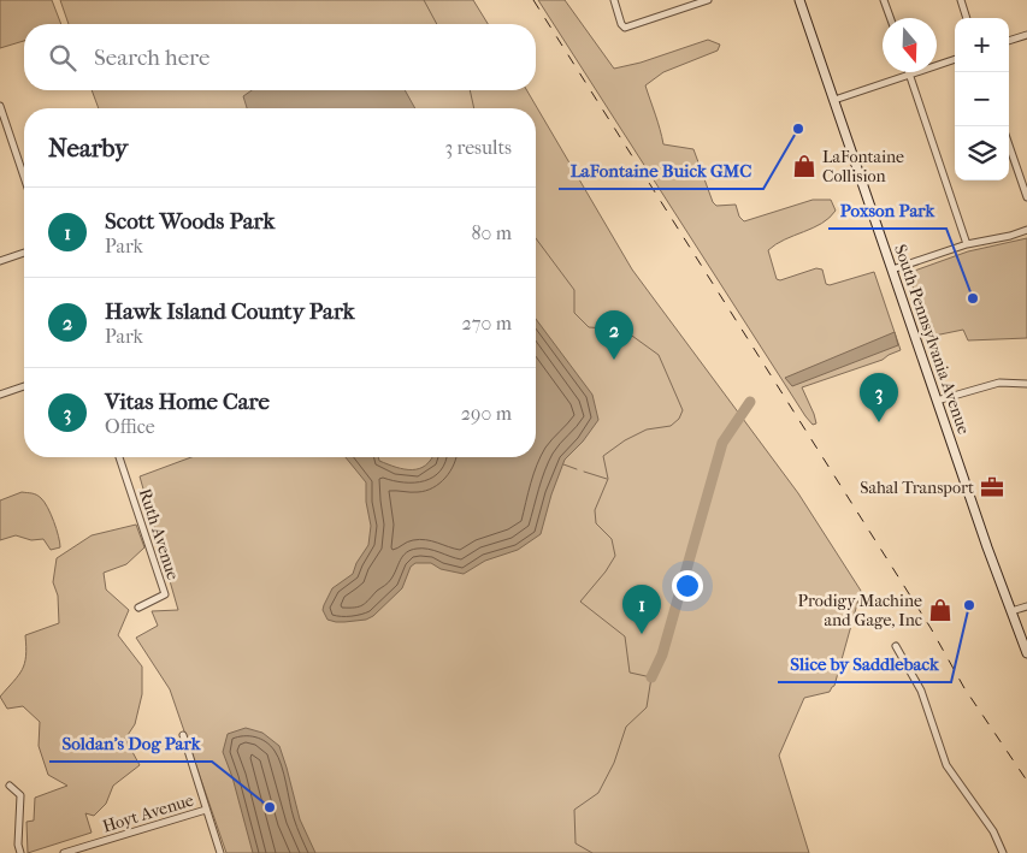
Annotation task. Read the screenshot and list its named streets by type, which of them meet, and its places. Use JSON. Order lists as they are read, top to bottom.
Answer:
{
  "streets": {
    "main road": ["South Pennsylvania Avenue"],
    "street": ["Ruth Avenue", "Hoyt Avenue"]
  },
  "places": {
    "other": [
      "LaFontaine Buick GMC",
      "Poxson Park",
      "Slice by Saddleback",
      "Soldan's Dog Park"
    ],
    "shop": ["LaFontaine Collision", "Prodigy Machine and Gage, Inc"],
    "office": ["Sahal Transport"]
  },
  "north": "bottom",
  "page": {
    "map_buttons": ["+", "−"],
    "search": "Search here",
    "heading": ["Nearby", "3 results"],
    "list": [
      {
        "mark": "1",
        "name": "Scott Woods Park",
        "note": "Park",
        "value": "80 m"
      },
      {
        "mark": "2",
        "name": "Hawk Island County Park",
        "note": "Park",
        "value": "270 m"
      },
      {
        "mark": "3",
        "name": "Vitas Home Care",
        "note": "Office",
        "value": "290 m"
      }
    ],
    "pins": ["2", "3", "1"]
  }
}
